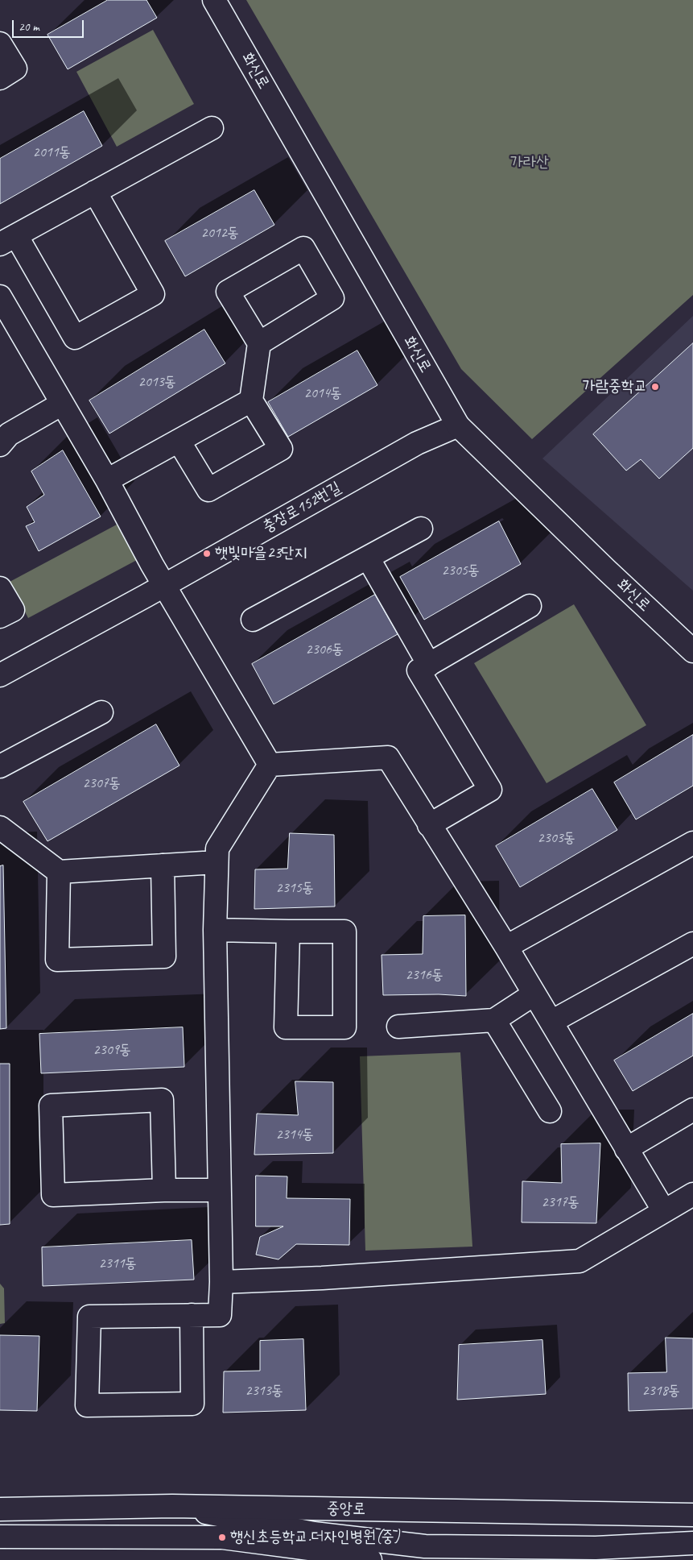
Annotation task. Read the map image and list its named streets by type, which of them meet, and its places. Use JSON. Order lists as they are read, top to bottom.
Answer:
{
  "streets": {
    "main road": ["화신로", "충장로152번길", "중앙로"]
  },
  "crossings": [
    ["화신로", "충장로152번길"]
  ],
  "parks": ["가라산"],
  "places": ["가람중학교", "햇빛마을23단지", "행신초등학교.더자인병원(중)"],
  "house_numbers": [
    "2011동",
    "2012동",
    "2013동",
    "2014동",
    "2305동",
    "2306동",
    "2307동",
    "2303동",
    "2315동",
    "2316동",
    "2309동",
    "2314동",
    "2317동",
    "2311동",
    "2313동",
    "2318동"
  ],
  "scale_bar": "20 m"
}
